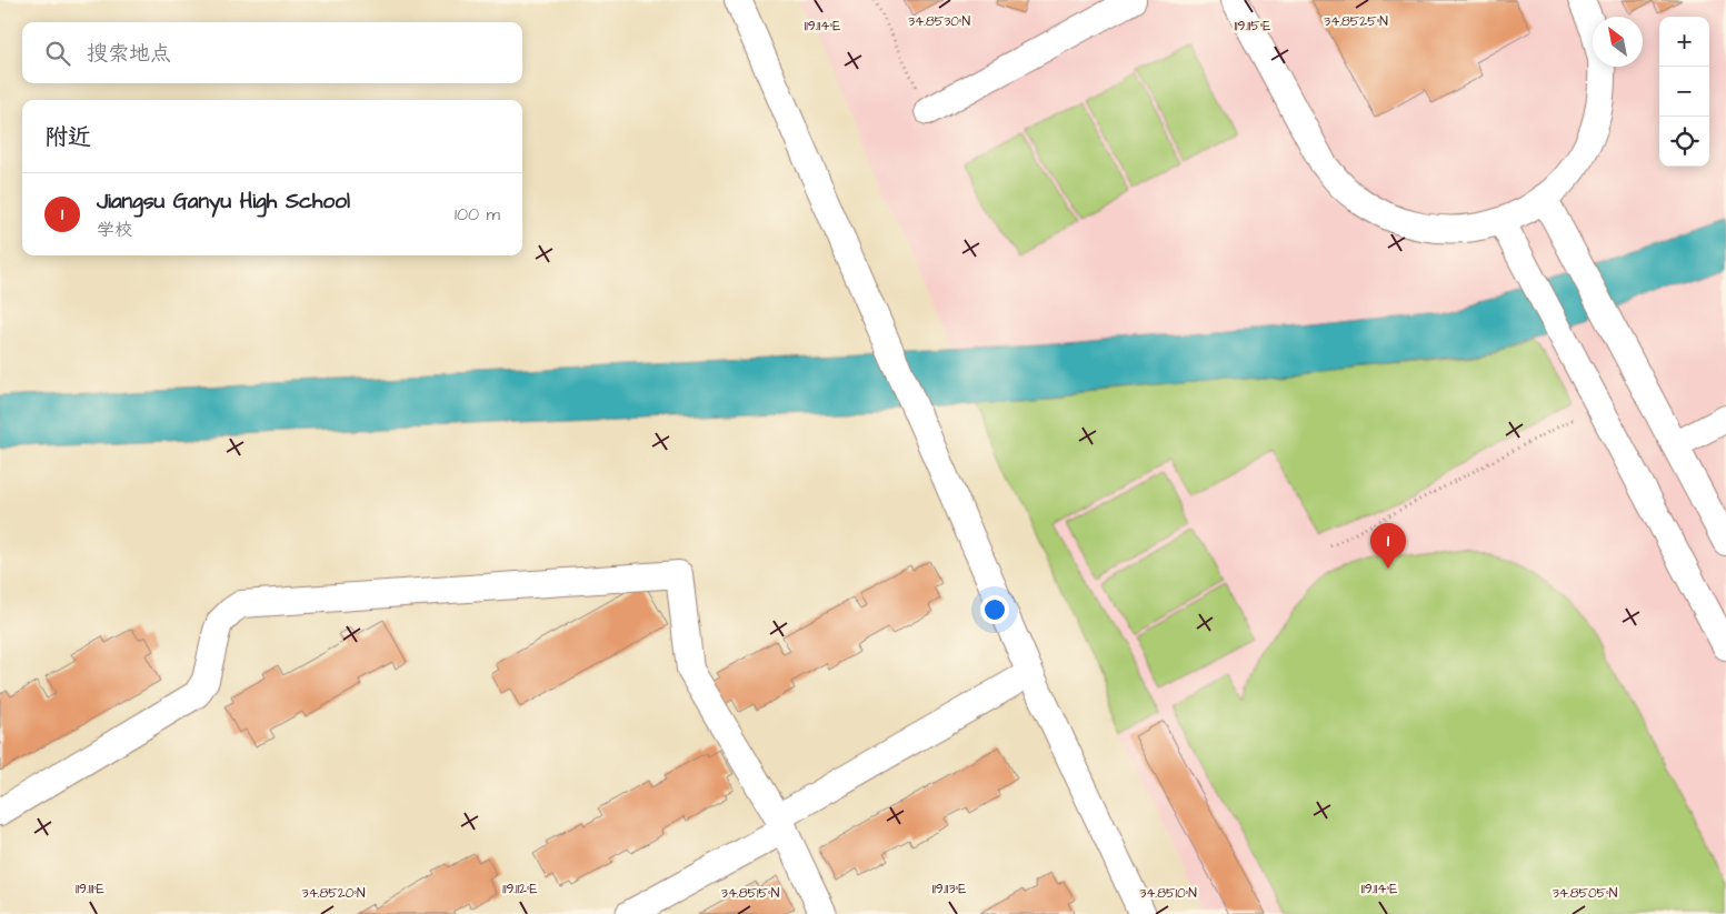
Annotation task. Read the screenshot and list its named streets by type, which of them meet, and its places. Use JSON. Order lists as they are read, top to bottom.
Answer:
{
  "north": "top left",
  "page": {
    "map_buttons": ["+", "−"],
    "search": "搜索地点",
    "heading": "附近",
    "list": [
      {
        "mark": "1",
        "name": "Jiangsu Ganyu High School",
        "note": "学校",
        "value": "100 m"
      }
    ],
    "pins": "1"
  },
  "coordinates": [
    "34.8525°N",
    "34.8530°N",
    "119.115°E",
    "119.114°E",
    "119.111°E",
    "119.112°E",
    "119.113°E",
    "34.8520°N",
    "34.8515°N",
    "34.8510°N",
    "34.8505°N"
  ]
}
